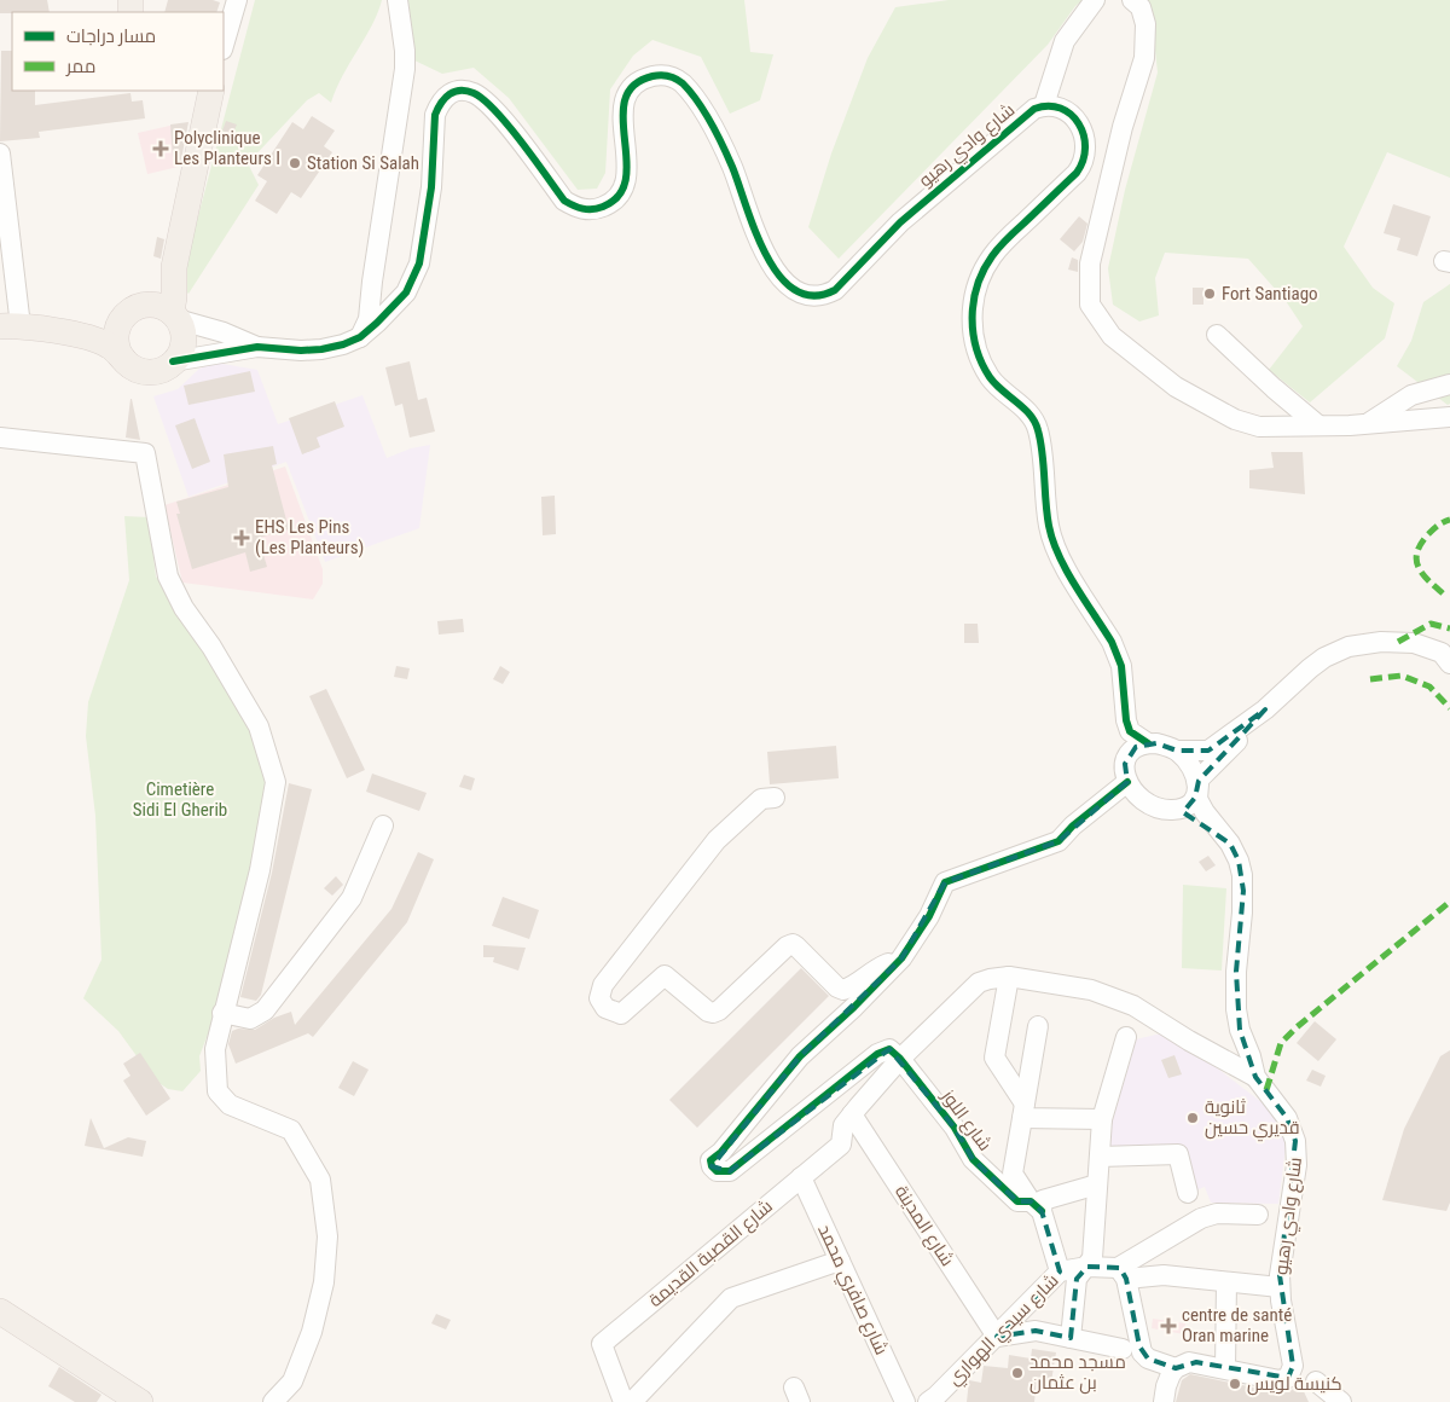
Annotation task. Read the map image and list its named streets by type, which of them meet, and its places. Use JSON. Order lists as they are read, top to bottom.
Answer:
{
  "streets": {
    "street": [
      "شارع وادي رهيو",
      "شارع اللوز",
      "شارع المدينة",
      "شارع القصبة القديمة",
      "شارع صافري محمد",
      "شارع سيدي الهواري"
    ]
  },
  "crossings": [
    ["شارع وادي رهيو", "شارع سيدي الهواري"],
    ["شارع المدينة", "شارع القصبة القديمة"],
    ["شارع المدينة", "شارع سيدي الهواري"],
    ["شارع القصبة القديمة", "شارع صافري محمد"]
  ],
  "parks": ["Cimetière Sidi El Gherib"],
  "places": {
    "health": ["Polyclinique Les Planteurs I", "EHS Les Pins (Les Planteurs)", "centre de santé Oran marine"],
    "other": [
      "Station Si Salah",
      "Fort Santiago",
      "ثانوية قديري حسين",
      "مسجد محمد بن عثمان",
      "كنيسة لويس"
    ]
  },
  "legend": ["مسار دراجات", "ممر"]
}
